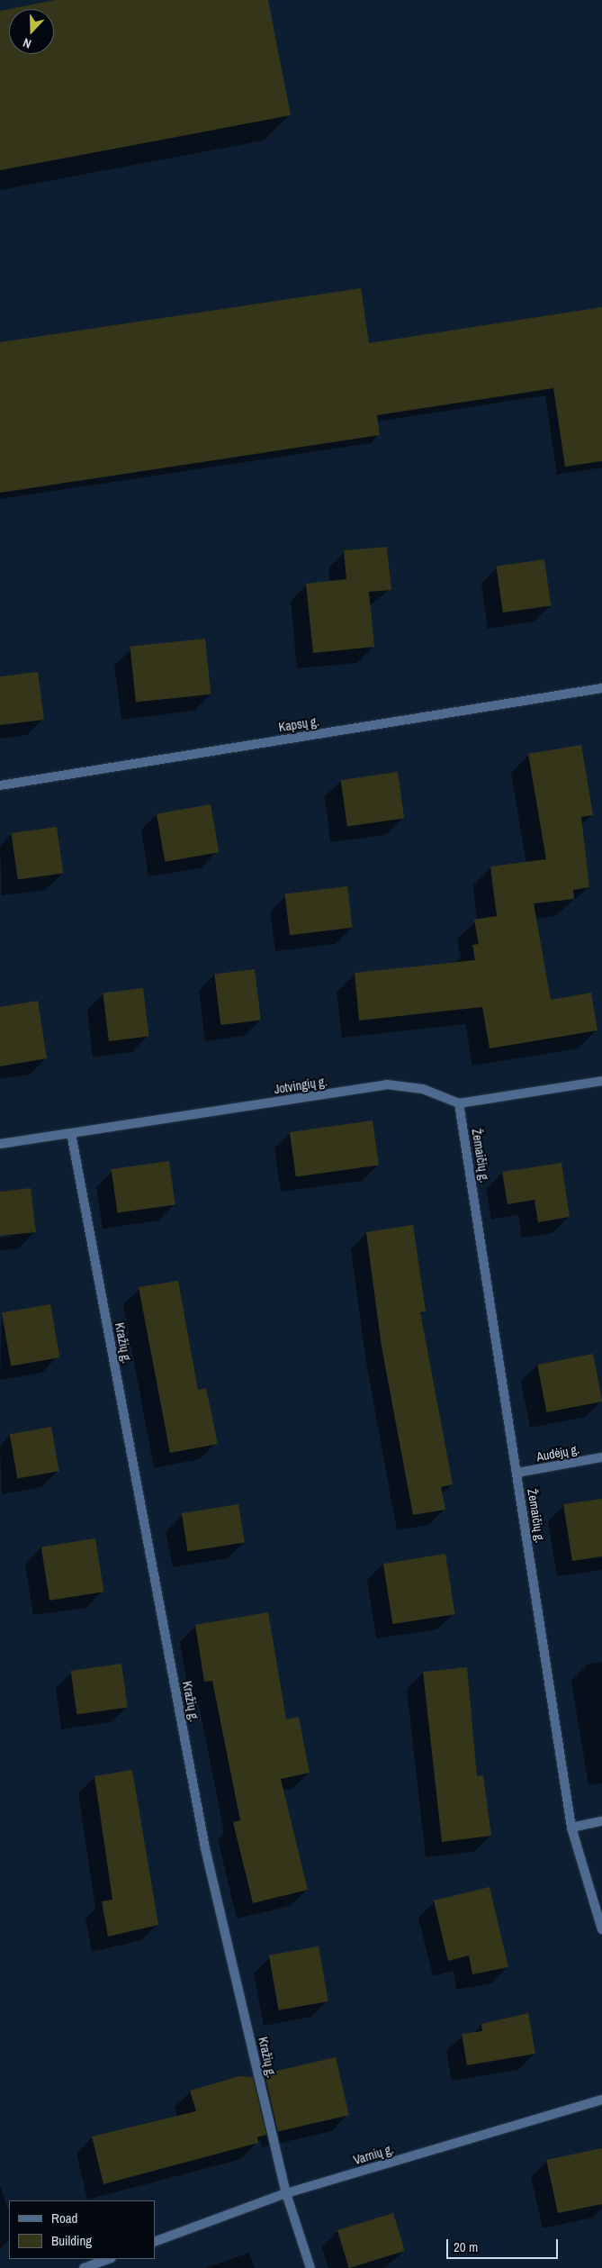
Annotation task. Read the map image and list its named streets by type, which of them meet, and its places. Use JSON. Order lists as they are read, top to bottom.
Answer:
{
  "streets": {
    "street": [
      "Kapsų g.",
      "Jotvingių g.",
      "Žemaičių g.",
      "Kražių g.",
      "Audėjų g.",
      "Varnių g."
    ]
  },
  "crossings": [
    ["Jotvingių g.", "Žemaičių g."],
    ["Jotvingių g.", "Kražių g."],
    ["Žemaičių g.", "Audėjų g."],
    ["Kražių g.", "Varnių g."]
  ],
  "legend": ["Road", "Building"],
  "scale_bar": "20 m",
  "north": "bottom"
}
